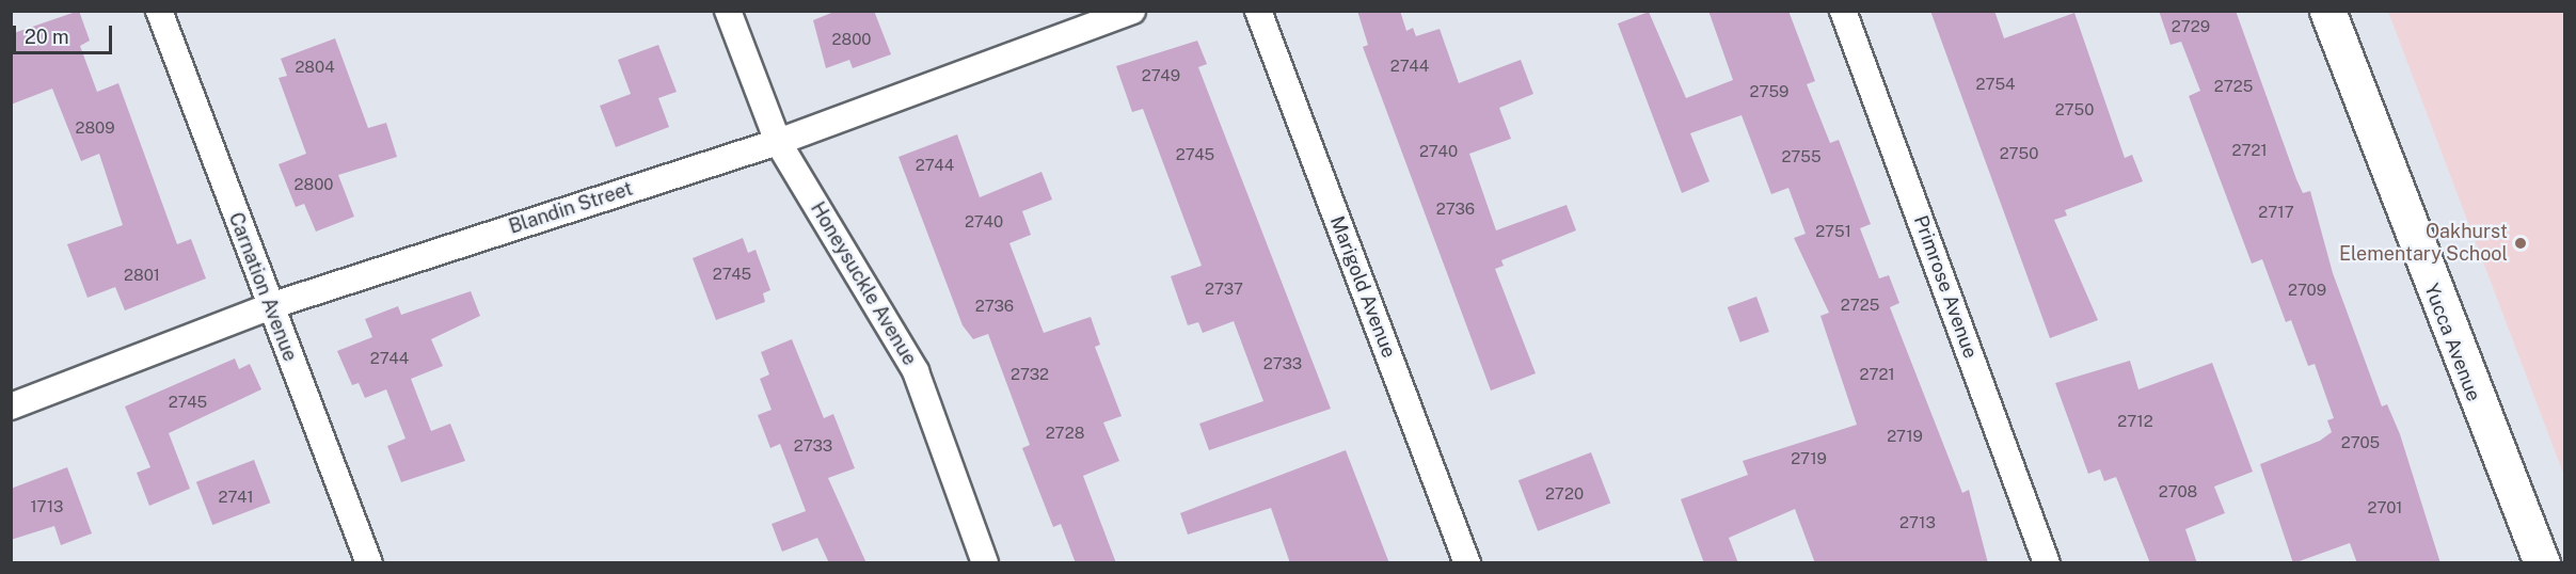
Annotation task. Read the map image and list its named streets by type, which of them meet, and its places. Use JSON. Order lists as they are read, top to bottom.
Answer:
{
  "streets": {
    "street": [
      "Blandin Street",
      "Honeysuckle Avenue",
      "Carnation Avenue",
      "Marigold Avenue",
      "Primrose Avenue",
      "Yucca Avenue"
    ]
  },
  "crossings": [
    ["Blandin Street", "Honeysuckle Avenue"],
    ["Blandin Street", "Carnation Avenue"]
  ],
  "places": ["Oakhurst Elementary School"],
  "house_numbers": [
    "2729",
    "2800",
    "2744",
    "2804",
    "2749",
    "2754",
    "2725",
    "2759",
    "2750",
    "2809",
    "2721",
    "2740",
    "2750",
    "2745",
    "2755",
    "2744",
    "2800",
    "2736",
    "2717",
    "2740",
    "2751",
    "2745",
    "2801",
    "2737",
    "2709",
    "2725",
    "2736",
    "2744",
    "2733",
    "2732",
    "2721",
    "2745",
    "2712",
    "2728",
    "2719",
    "2705",
    "2733",
    "2719",
    "2708",
    "2720",
    "2741",
    "1713",
    "2701",
    "2713"
  ],
  "scale_bar": "20 m"
}
